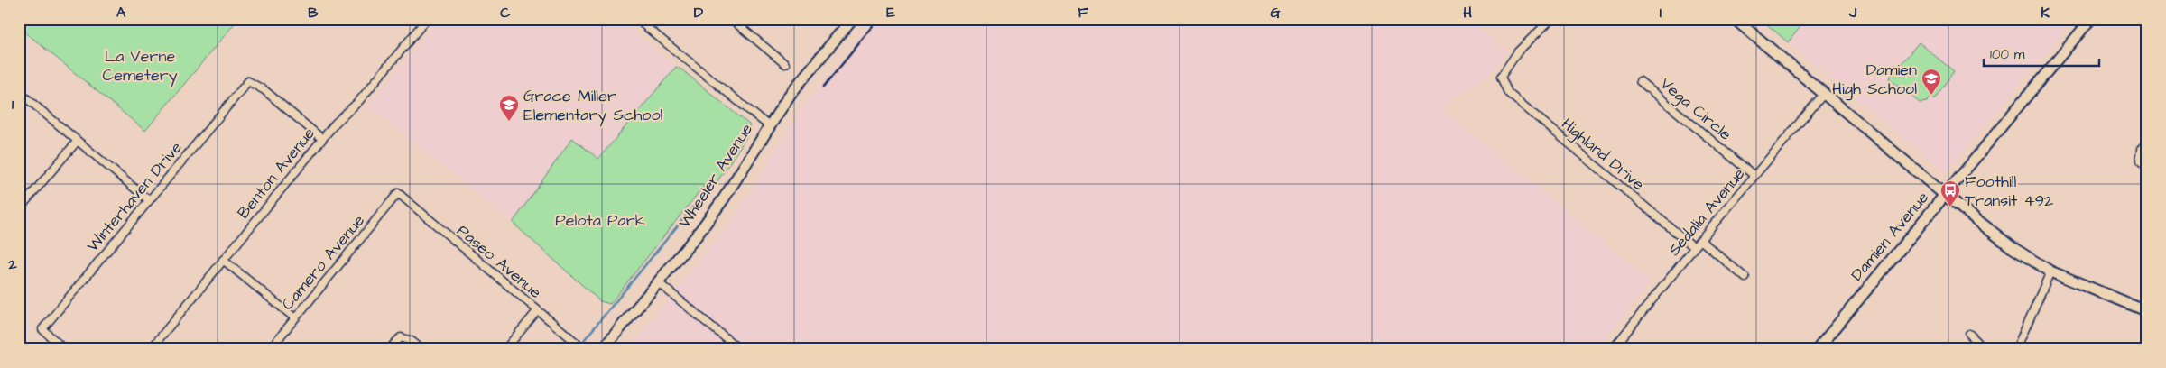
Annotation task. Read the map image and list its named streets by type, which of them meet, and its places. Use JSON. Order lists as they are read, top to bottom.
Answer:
{
  "streets": {
    "main road": ["Wheeler Avenue", "Damien Avenue"],
    "street": [
      "Vega Circle",
      "Highland Drive",
      "Benton Avenue",
      "Winterhaven Drive",
      "Sedalia Avenue",
      "Paseo Avenue",
      "Camero Avenue"
    ]
  },
  "crossings": [
    ["Vega Circle", "Sedalia Avenue"],
    ["Highland Drive", "Sedalia Avenue"],
    ["Benton Avenue", "Winterhaven Drive"],
    ["Paseo Avenue", "Camero Avenue"]
  ],
  "parks": ["La Verne Cemetery", "Pelota Park"],
  "places": {
    "school or university": ["Damien High School", "Grace Miller Elementary School"],
    "bus stop": ["Foothill Transit 492"]
  },
  "scale_bar": "100 m",
  "grid": {
    "columns": [
      "A",
      "B",
      "C",
      "D",
      "E",
      "F",
      "G",
      "H",
      "I",
      "J",
      "K"
    ],
    "rows": ["1", "2"]
  }
}
